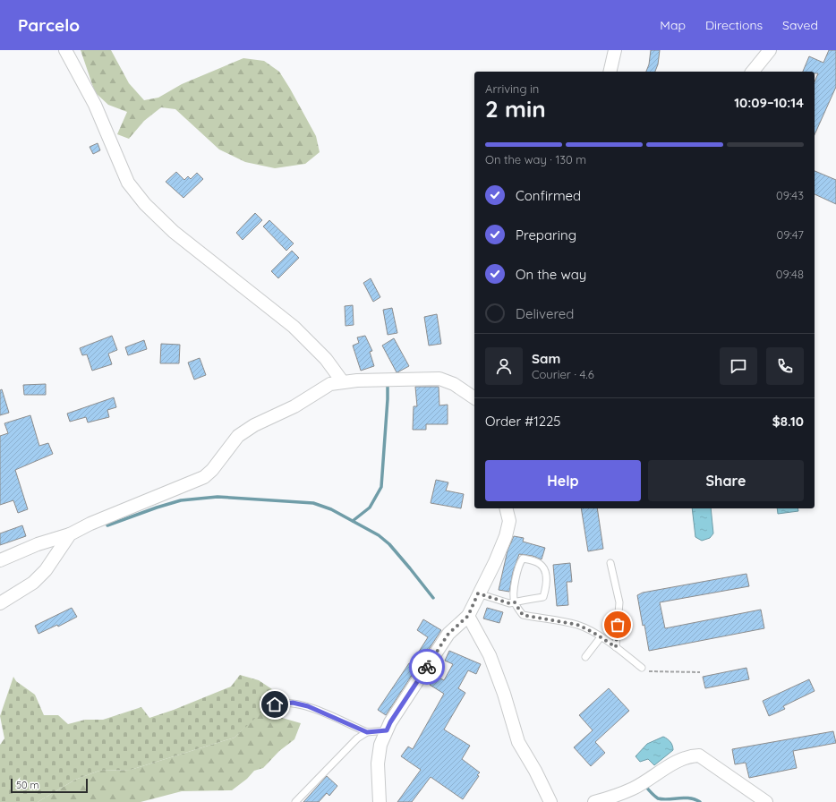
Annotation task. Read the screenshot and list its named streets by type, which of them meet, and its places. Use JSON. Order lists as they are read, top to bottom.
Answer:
{
  "scale_bar": "50 m",
  "page": {
    "header": "Parcelo",
    "nav": ["Map", "Directions", "Saved"],
    "heading": ["2 min", "Arriving in", "10:09–10:14"],
    "panel": [
      "Sam",
      "Courier · 4.6",
      "Order #1225",
      "$8.10"
    ],
    "bar": "On the way · 130 m",
    "list": [
      ["Confirmed", "09:43"],
      ["Preparing", "09:47"],
      ["On the way", "09:48"],
      "Delivered"
    ],
    "buttons": ["Help", "Share"],
    "scale": "50 m"
  }
}
